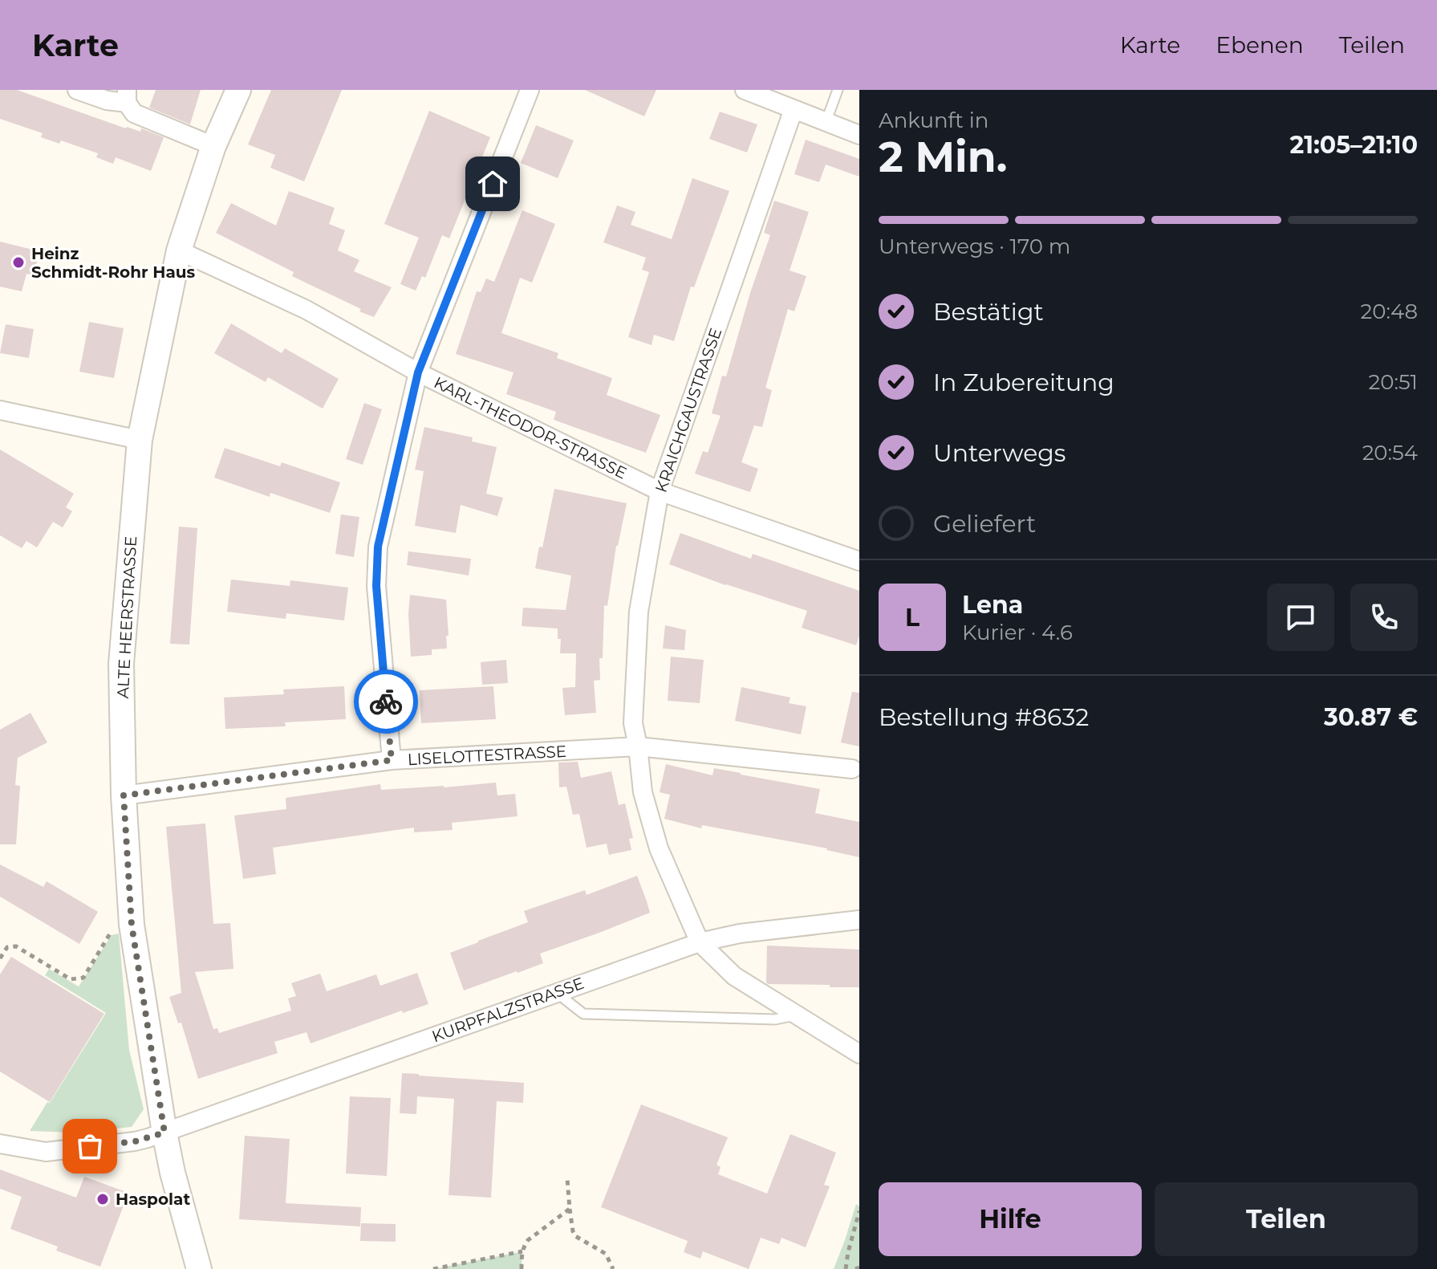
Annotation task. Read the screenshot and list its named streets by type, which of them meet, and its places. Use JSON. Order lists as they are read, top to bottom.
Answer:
{
  "streets": {
    "street": [
      "KRAICHGAUSTRASSE",
      "KARL-THEODOR-STRASSE",
      "ALTE HEERSTRASSE",
      "LISELOTTESTRASSE",
      "KURPFALZSTRASSE"
    ]
  },
  "crossings": [
    ["KRAICHGAUSTRASSE", "KARL-THEODOR-STRASSE"],
    ["KRAICHGAUSTRASSE", "LISELOTTESTRASSE"],
    ["KRAICHGAUSTRASSE", "KURPFALZSTRASSE"],
    ["KARL-THEODOR-STRASSE", "ALTE HEERSTRASSE"],
    ["ALTE HEERSTRASSE", "LISELOTTESTRASSE"],
    ["ALTE HEERSTRASSE", "KURPFALZSTRASSE"]
  ],
  "places": ["Heinz Schmidt-Rohr Haus", "Haspolat"],
  "page": {
    "header": "Karte",
    "nav": ["Karte", "Ebenen", "Teilen"],
    "heading": ["2 Min.", "Ankunft in", "21:05–21:10"],
    "panel": [
      "Lena",
      "Kurier · 4.6",
      "Bestellung #8632",
      "30.87 €"
    ],
    "bar": "Unterwegs · 170 m",
    "list": [
      ["Bestätigt", "20:48"],
      ["In Zubereitung", "20:51"],
      ["Unterwegs", "20:54"],
      "Geliefert"
    ],
    "round": "L",
    "buttons": ["Hilfe", "Teilen"]
  }
}
